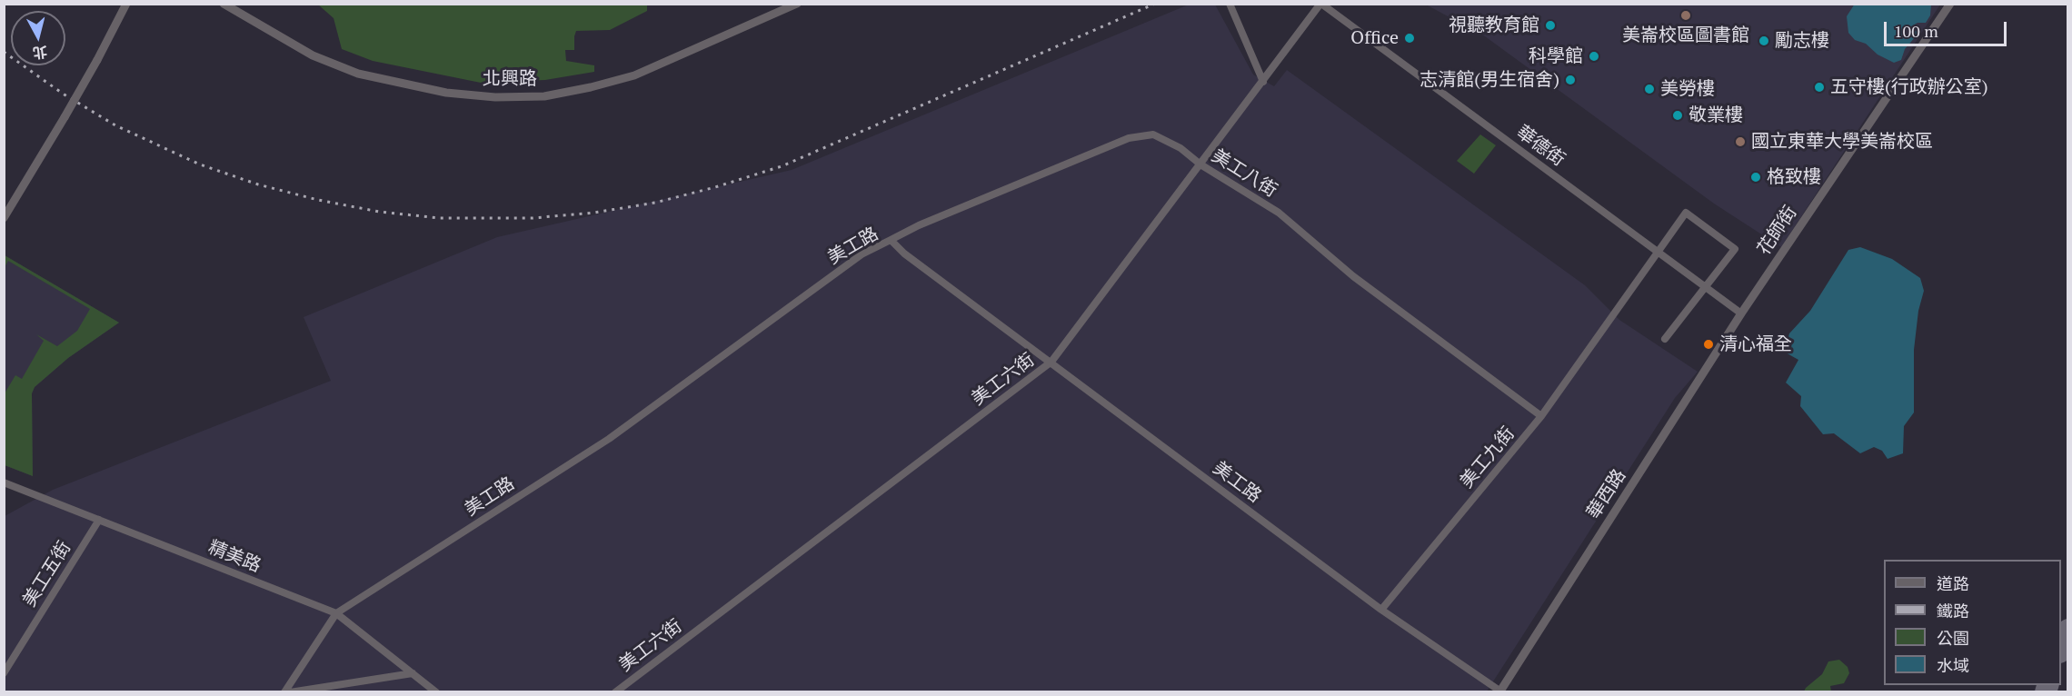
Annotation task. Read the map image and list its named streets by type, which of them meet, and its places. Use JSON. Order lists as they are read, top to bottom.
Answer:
{
  "streets": {
    "street": [
      "北興路",
      "華德街",
      "美工八街",
      "花師街",
      "美工路",
      "美工六街",
      "美工九街",
      "華西路",
      "精美路",
      "美工五街"
    ]
  },
  "crossings": [
    ["華德街", "花師街"],
    ["華德街", "美工六街"],
    ["華德街", "美工九街"],
    ["華德街", "華西路"],
    ["美工八街", "美工路"],
    ["美工八街", "美工六街"],
    ["美工八街", "美工九街"],
    ["花師街", "華西路"],
    ["美工路", "美工六街"],
    ["美工路", "美工九街"],
    ["美工路", "華西路"],
    ["美工路", "精美路"],
    ["精美路", "美工五街"]
  ],
  "places": [
    "美崙校區圖書館",
    "視聽教育館",
    "Office",
    "勵志樓",
    "科學館",
    "志清館(男生宿舍)",
    "五守樓(行政辦公室)",
    "美勞樓",
    "敬業樓",
    "國立東華大學美崙校區",
    "格致樓",
    "清心福全"
  ],
  "legend": [
    "道路",
    "鐵路",
    "公園",
    "水域"
  ],
  "scale_bar": "100 m",
  "north": "bottom"
}
